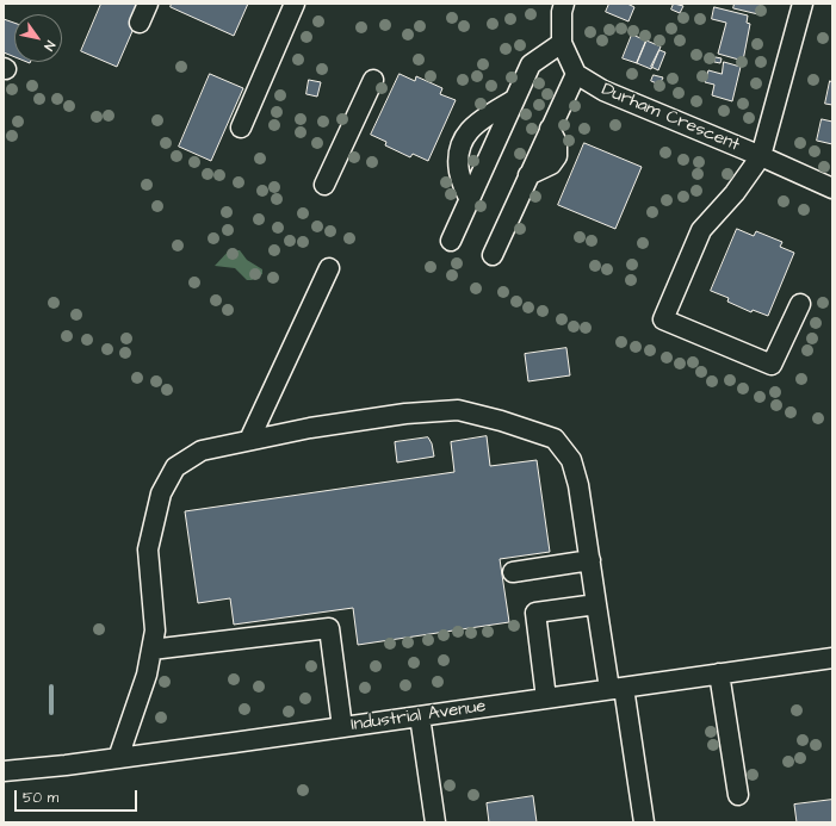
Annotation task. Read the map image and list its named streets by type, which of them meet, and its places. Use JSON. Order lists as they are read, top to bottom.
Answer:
{
  "streets": {
    "street": ["Durham Crescent", "Industrial Avenue"]
  },
  "scale_bar": "50 m",
  "north": "bottom right"
}
